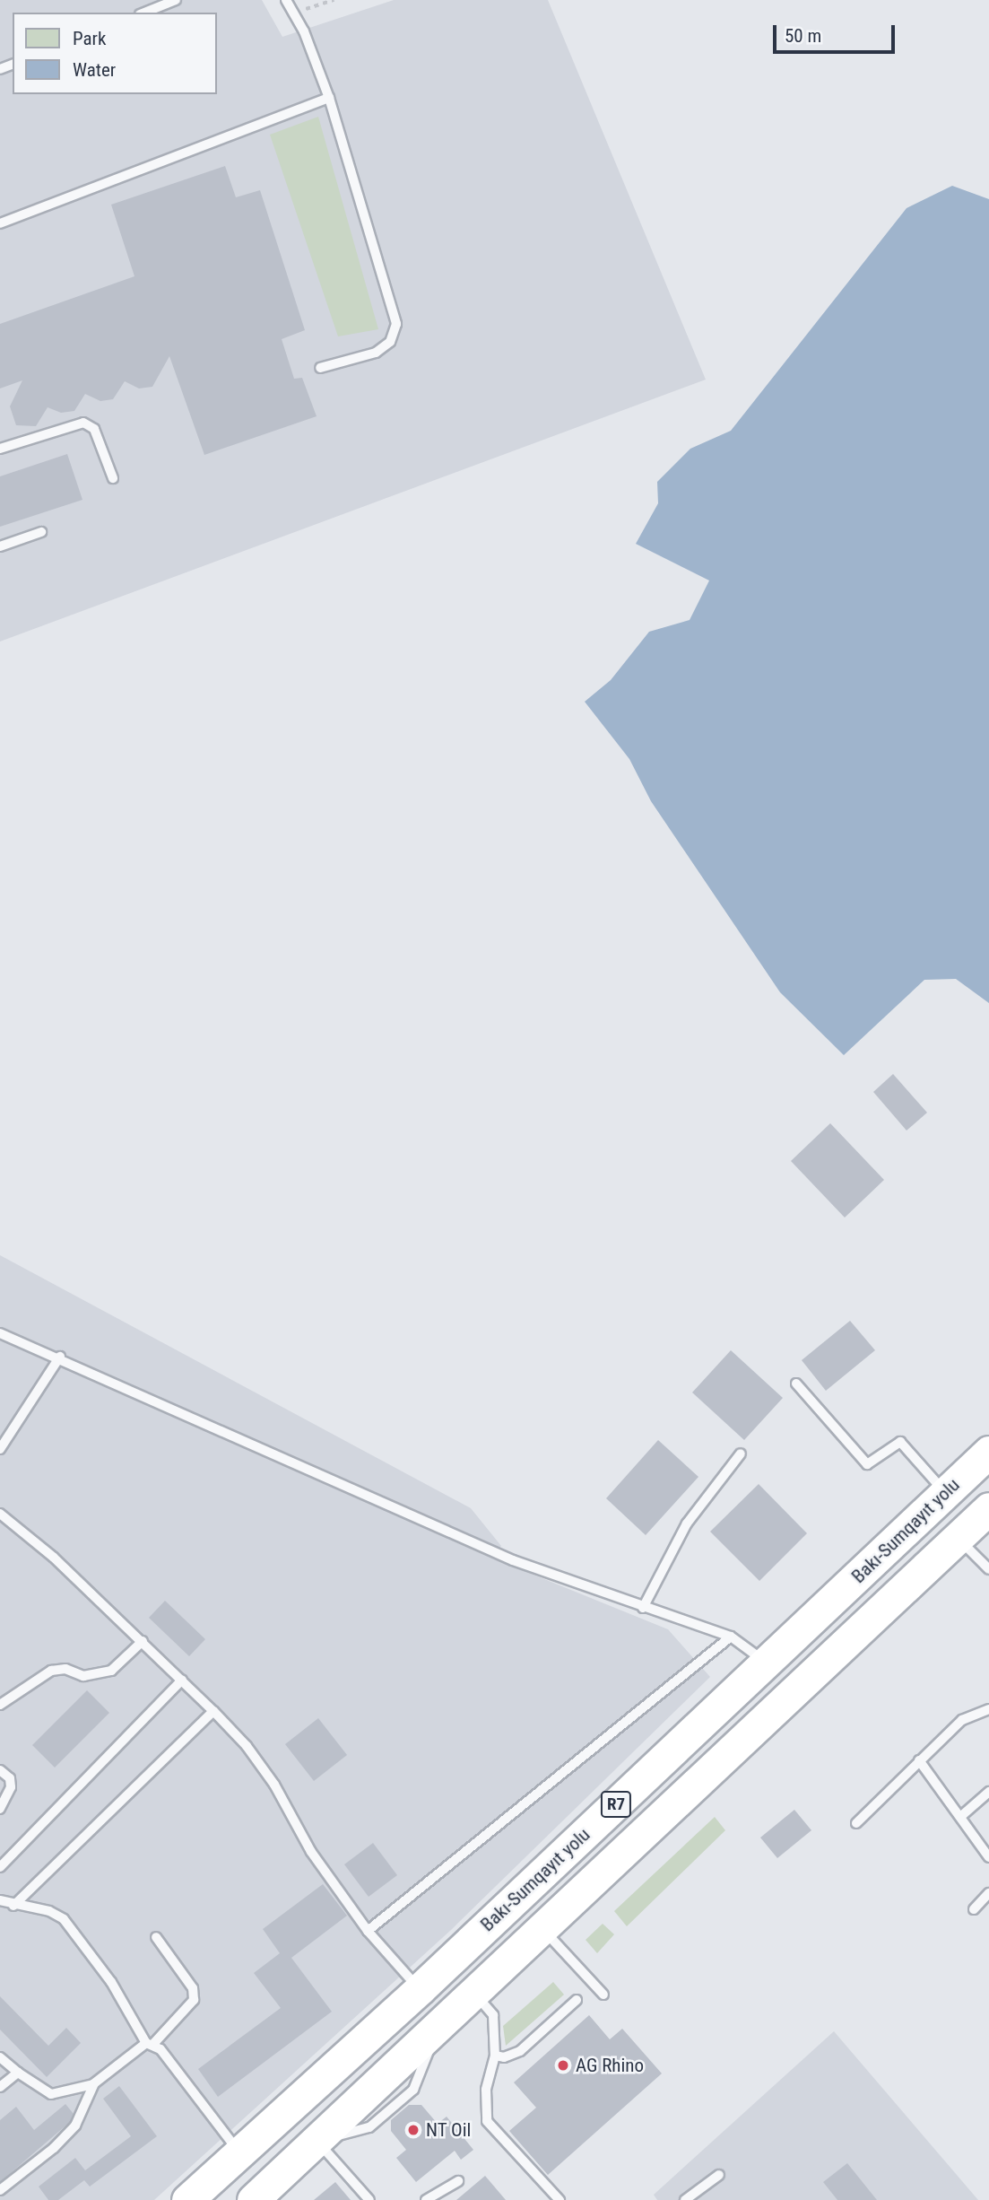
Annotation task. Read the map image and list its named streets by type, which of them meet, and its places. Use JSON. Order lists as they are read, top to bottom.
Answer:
{
  "streets": {
    "highway": ["Bakı-Sumqayıt yolu", "R7"]
  },
  "places": ["AG Rhino", "NT Oil"],
  "legend": ["Park", "Water"],
  "scale_bar": "50 m"
}
